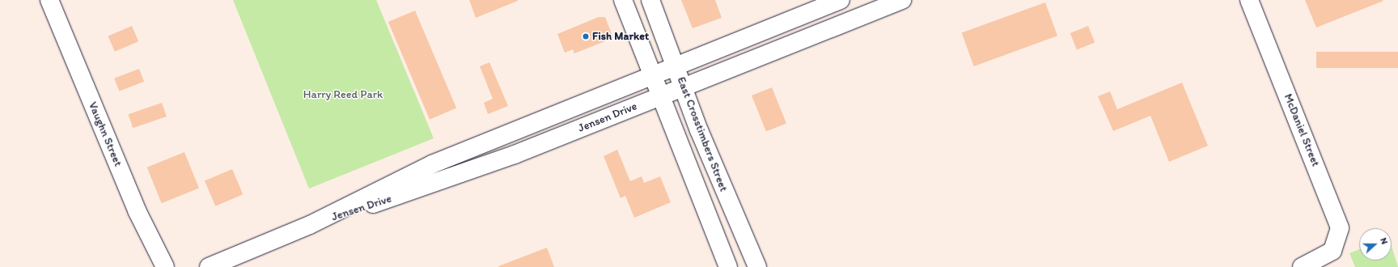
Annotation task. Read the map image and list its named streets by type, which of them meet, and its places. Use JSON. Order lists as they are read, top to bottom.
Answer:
{
  "streets": {
    "main road": [
      "Jensen Drive",
      "McDaniel Street",
      "Vaughn Street",
      "East Crosstimbers Street"
    ]
  },
  "crossings": [
    ["Jensen Drive", "East Crosstimbers Street"]
  ],
  "parks": ["Harry Reed Park"],
  "places": ["Fish Market"],
  "north": "right"
}
